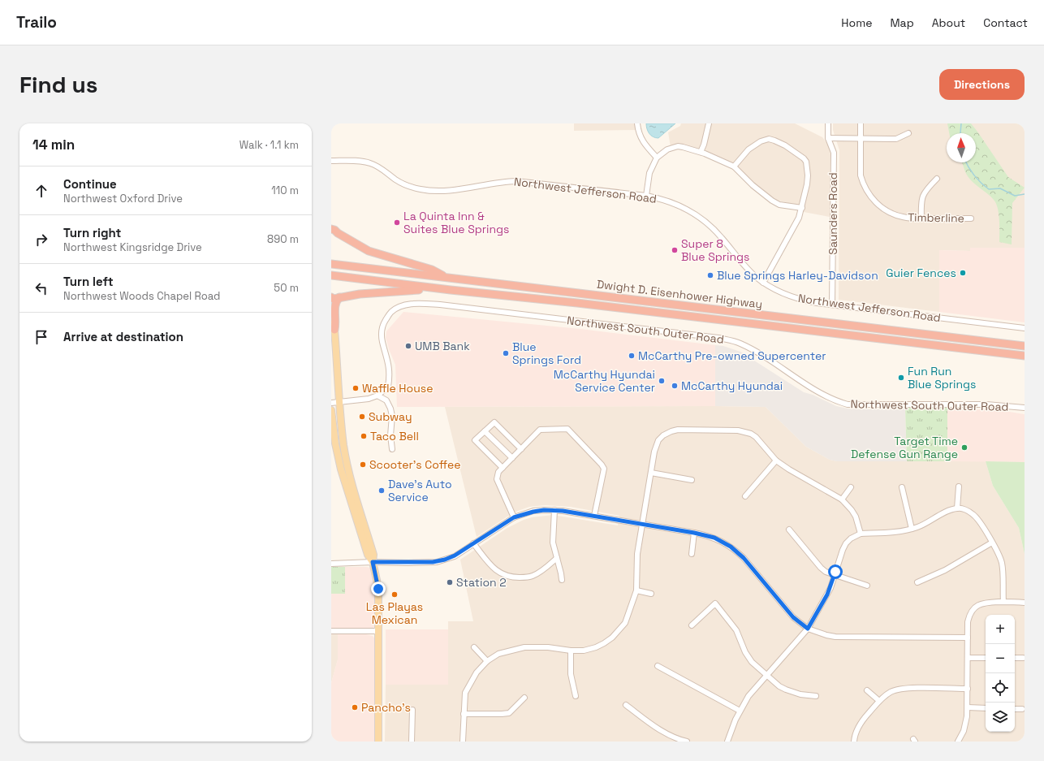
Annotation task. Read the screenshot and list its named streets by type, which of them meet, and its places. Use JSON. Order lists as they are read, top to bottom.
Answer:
{
  "streets": {
    "highway": ["Dwight D. Eisenhower Highway"],
    "street": [
      "Northwest Jefferson Road",
      "Saunders Road",
      "Timberline",
      "Northwest South Outer Road"
    ]
  },
  "crossings": [
    ["Northwest Jefferson Road", "Saunders Road"]
  ],
  "places": [
    "La Quinta Inn & Suites Blue Springs",
    "Super 8 Blue Springs",
    "Guier Fences",
    "Blue Springs Harley-Davidson",
    "UMB Bank",
    "Blue Springs Ford",
    "McCarthy Pre-owned Supercenter",
    "Fun Run Blue Springs",
    "McCarthy Hyundai Service Center",
    "McCarthy Hyundai",
    "Waffle House",
    "Subway",
    "Taco Bell",
    "Target Time Defense Gun Range",
    "Scooter's Coffee",
    "Dave's Auto Service",
    "Station 2",
    "Las Playas Mexican",
    "Pancho's"
  ],
  "north": "top",
  "page": {
    "header": "Trailo",
    "nav": [
      "Home",
      "Map",
      "About",
      "Contact"
    ],
    "buttons": "Directions",
    "title": "Find us",
    "heading": ["14 min", "Walk · 1.1 km"],
    "list": [
      ["Continue", "Northwest Oxford Drive", "110 m"],
      ["Turn right", "Northwest Kingsridge Drive", "890 m"],
      ["Turn left", "Northwest Woods Chapel Road", "50 m"],
      "Arrive at destination"
    ],
    "map_buttons": ["+", "−"]
  }
}
